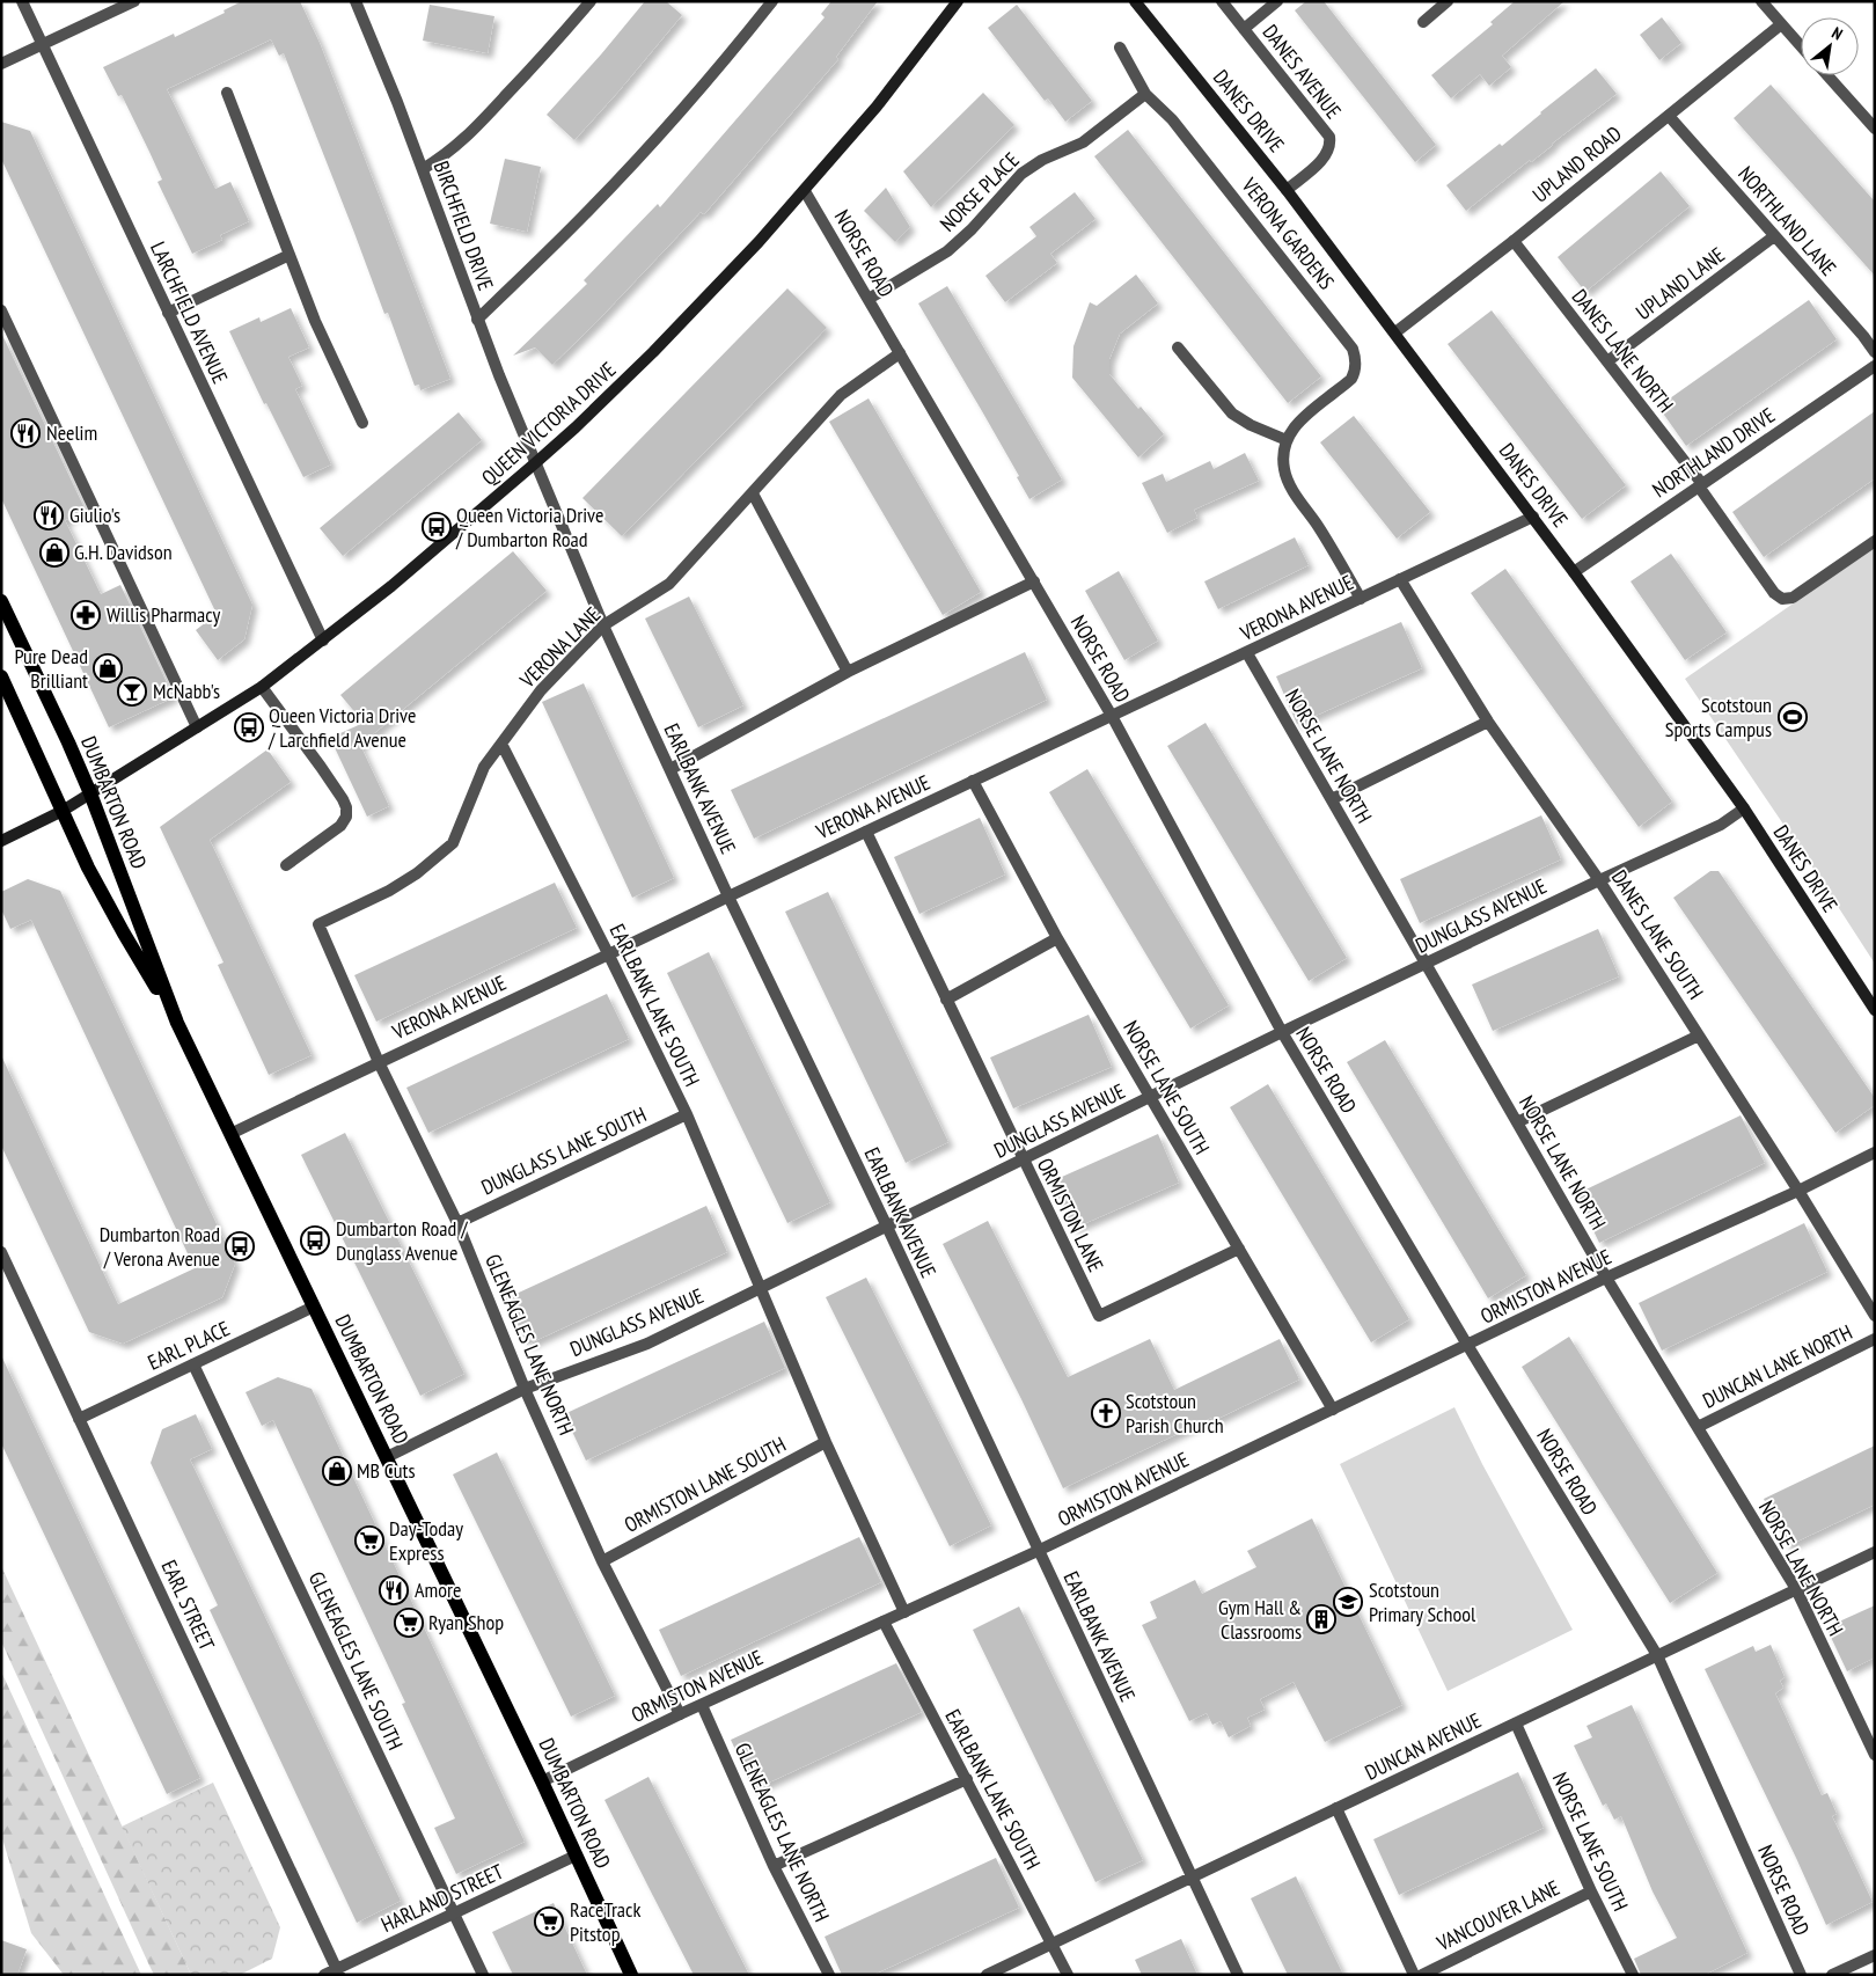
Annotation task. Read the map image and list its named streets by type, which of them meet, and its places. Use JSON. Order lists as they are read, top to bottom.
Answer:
{
  "streets": {
    "main road": ["DUMBARTON ROAD"],
    "street": [
      "DANES AVENUE",
      "DANES DRIVE",
      "UPLAND ROAD",
      "NORSE PLACE",
      "NORTHLAND LANE",
      "BIRCHFIELD DRIVE",
      "VERONA GARDENS",
      "NORSE ROAD",
      "UPLAND LANE",
      "LARCHFIELD AVENUE",
      "DANES LANE NORTH",
      "QUEEN VICTORIA DRIVE",
      "NORTHLAND DRIVE",
      "VERONA AVENUE",
      "VERONA LANE",
      "NORSE LANE NORTH",
      "EARLBANK AVENUE",
      "DUNGLASS AVENUE",
      "DANES LANE SOUTH",
      "EARLBANK LANE SOUTH",
      "NORSE LANE SOUTH",
      "DUNGLASS LANE SOUTH",
      "ORMISTON LANE",
      "ORMISTON AVENUE",
      "GLENEAGLES LANE NORTH",
      "EARL PLACE",
      "DUNCAN LANE NORTH",
      "ORMISTON LANE SOUTH",
      "EARL STREET",
      "GLENEAGLES LANE SOUTH",
      "DUNCAN AVENUE",
      "HARLAND STREET",
      "VANCOUVER LANE"
    ]
  },
  "crossings": [
    ["DANES AVENUE", "DANES DRIVE"],
    ["DANES DRIVE", "UPLAND ROAD"],
    ["DANES DRIVE", "NORTHLAND DRIVE"],
    ["DANES DRIVE", "VERONA AVENUE"],
    ["DANES DRIVE", "DUNGLASS AVENUE"],
    ["UPLAND ROAD", "NORTHLAND LANE"],
    ["UPLAND ROAD", "DANES LANE NORTH"],
    ["NORSE PLACE", "VERONA GARDENS"],
    ["NORSE PLACE", "NORSE ROAD"],
    ["NORTHLAND LANE", "UPLAND LANE"],
    ["BIRCHFIELD DRIVE", "QUEEN VICTORIA DRIVE"],
    ["BIRCHFIELD DRIVE", "EARLBANK AVENUE"],
    ["NORSE ROAD", "QUEEN VICTORIA DRIVE"],
    ["NORSE ROAD", "VERONA AVENUE"],
    ["NORSE ROAD", "VERONA LANE"],
    ["NORSE ROAD", "DUNGLASS AVENUE"],
    ["NORSE ROAD", "ORMISTON AVENUE"],
    ["NORSE ROAD", "DUNCAN AVENUE"],
    ["UPLAND LANE", "DANES LANE NORTH"],
    ["LARCHFIELD AVENUE", "QUEEN VICTORIA DRIVE"],
    ["DANES LANE NORTH", "NORTHLAND DRIVE"],
    ["QUEEN VICTORIA DRIVE", "EARLBANK AVENUE"],
    ["QUEEN VICTORIA DRIVE", "DUMBARTON ROAD"],
    ["VERONA AVENUE", "NORSE LANE NORTH"],
    ["VERONA AVENUE", "EARLBANK AVENUE"],
    ["VERONA AVENUE", "DUMBARTON ROAD"],
    ["VERONA AVENUE", "DANES LANE SOUTH"],
    ["VERONA AVENUE", "EARLBANK LANE SOUTH"],
    ["VERONA AVENUE", "NORSE LANE SOUTH"],
    ["VERONA AVENUE", "ORMISTON LANE"],
    ["VERONA AVENUE", "GLENEAGLES LANE NORTH"],
    ["VERONA LANE", "EARLBANK AVENUE"],
    ["VERONA LANE", "EARLBANK LANE SOUTH"],
    ["VERONA LANE", "GLENEAGLES LANE NORTH"],
    ["NORSE LANE NORTH", "DUNGLASS AVENUE"],
    ["NORSE LANE NORTH", "ORMISTON AVENUE"],
    ["NORSE LANE NORTH", "DUNCAN LANE NORTH"],
    ["NORSE LANE NORTH", "DUNCAN AVENUE"],
    ["EARLBANK AVENUE", "DUNGLASS AVENUE"],
    ["EARLBANK AVENUE", "ORMISTON AVENUE"],
    ["EARLBANK AVENUE", "DUNCAN AVENUE"],
    ["DUMBARTON ROAD", "DUNGLASS AVENUE"],
    ["DUMBARTON ROAD", "ORMISTON AVENUE"],
    ["DUMBARTON ROAD", "EARL PLACE"],
    ["DUMBARTON ROAD", "HARLAND STREET"],
    ["DUNGLASS AVENUE", "DANES LANE SOUTH"],
    ["DUNGLASS AVENUE", "EARLBANK LANE SOUTH"],
    ["DUNGLASS AVENUE", "NORSE LANE SOUTH"],
    ["DUNGLASS AVENUE", "ORMISTON LANE"],
    ["DUNGLASS AVENUE", "GLENEAGLES LANE NORTH"],
    ["DANES LANE SOUTH", "ORMISTON AVENUE"],
    ["EARLBANK LANE SOUTH", "DUNGLASS LANE SOUTH"],
    ["EARLBANK LANE SOUTH", "ORMISTON AVENUE"],
    ["EARLBANK LANE SOUTH", "ORMISTON LANE SOUTH"],
    ["EARLBANK LANE SOUTH", "DUNCAN AVENUE"],
    ["NORSE LANE SOUTH", "ORMISTON LANE"],
    ["NORSE LANE SOUTH", "ORMISTON AVENUE"],
    ["NORSE LANE SOUTH", "DUNCAN AVENUE"],
    ["NORSE LANE SOUTH", "VANCOUVER LANE"],
    ["DUNGLASS LANE SOUTH", "GLENEAGLES LANE NORTH"],
    ["ORMISTON AVENUE", "GLENEAGLES LANE NORTH"],
    ["GLENEAGLES LANE NORTH", "ORMISTON LANE SOUTH"],
    ["EARL PLACE", "EARL STREET"],
    ["EARL PLACE", "GLENEAGLES LANE SOUTH"],
    ["EARL STREET", "HARLAND STREET"],
    ["GLENEAGLES LANE SOUTH", "HARLAND STREET"]
  ],
  "places": {
    "restaurant": ["Neelim", "Giulio's", "Amore"],
    "bus stop": [
      "Queen Victoria Drive / Dumbarton Road",
      "Queen Victoria Drive / Larchfield Avenue",
      "Dumbarton Road / Dunglass Avenue",
      "Dumbarton Road / Verona Avenue"
    ],
    "shop": ["G.H. Davidson", "Pure Dead Brilliant", "MB Cuts"],
    "pharmacy": ["Willis Pharmacy"],
    "bar": ["McNabb's"],
    "sports": ["Scotstoun Sports Campus"],
    "church": ["Scotstoun Parish Church"],
    "supermarket": ["Day-Today Express", "Ryan Shop", "RaceTrack Pitstop"],
    "school or university": ["Scotstoun Primary School"],
    "building": ["Gym Hall & Classrooms"]
  },
  "north": "top right"
}
